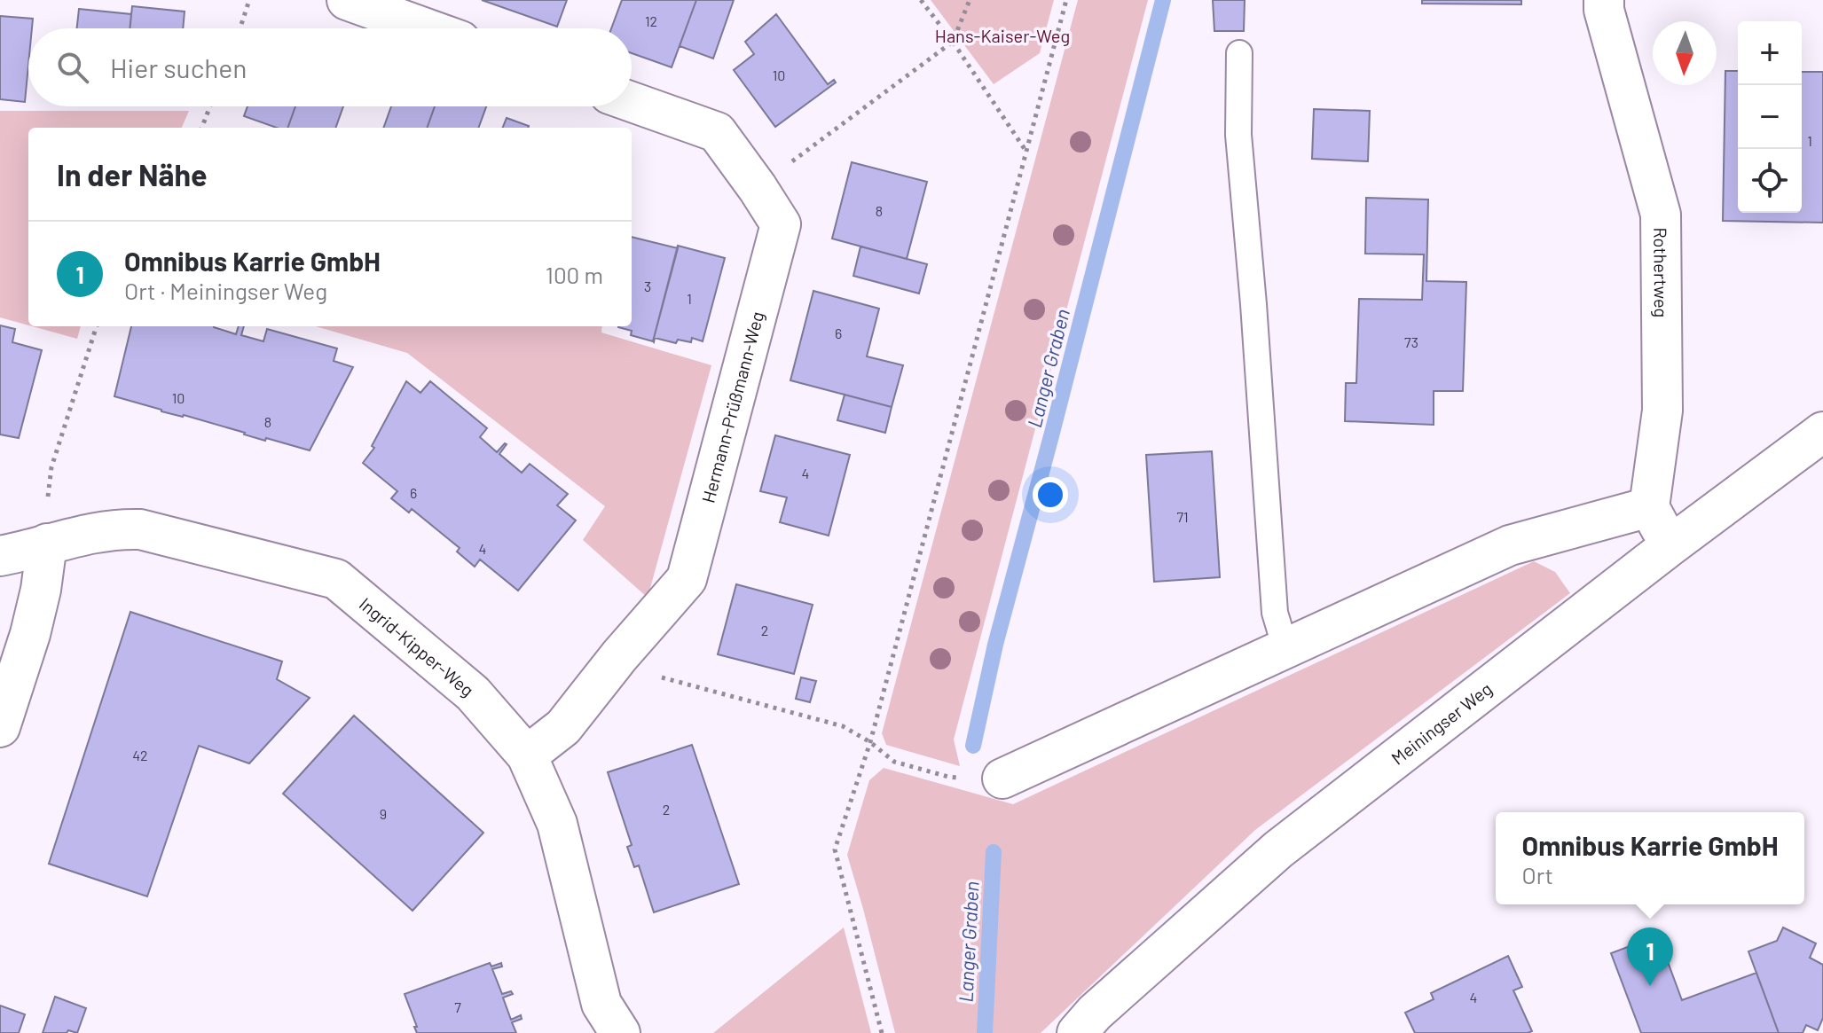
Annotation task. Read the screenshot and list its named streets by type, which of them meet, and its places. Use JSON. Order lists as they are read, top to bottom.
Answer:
{
  "streets": {
    "street": [
      "Rothertweg",
      "Hermann-Prüßmann-Weg",
      "Ingrid-Kipper-Weg",
      "Meiningser Weg"
    ]
  },
  "crossings": [
    ["Hermann-Prüßmann-Weg", "Ingrid-Kipper-Weg"]
  ],
  "water": ["Langer Graben"],
  "parks": ["Hans-Kaiser-Weg"],
  "house_numbers": [
    "12",
    "10",
    "1",
    "8",
    "3",
    "1",
    "6",
    "73",
    "10",
    "8",
    "4",
    "6",
    "71",
    "4",
    "2",
    "42",
    "2",
    "9",
    "4",
    "7"
  ],
  "north": "bottom",
  "page": {
    "map_buttons": ["+", "−"],
    "search": "Hier suchen",
    "heading": "In der Nähe",
    "list": [
      {
        "mark": "1",
        "name": "Omnibus Karrie GmbH",
        "note": "Ort · Meiningser Weg",
        "value": "100 m"
      }
    ],
    "popup": ["Omnibus Karrie GmbH", "Ort"],
    "pins": "1"
  }
}
